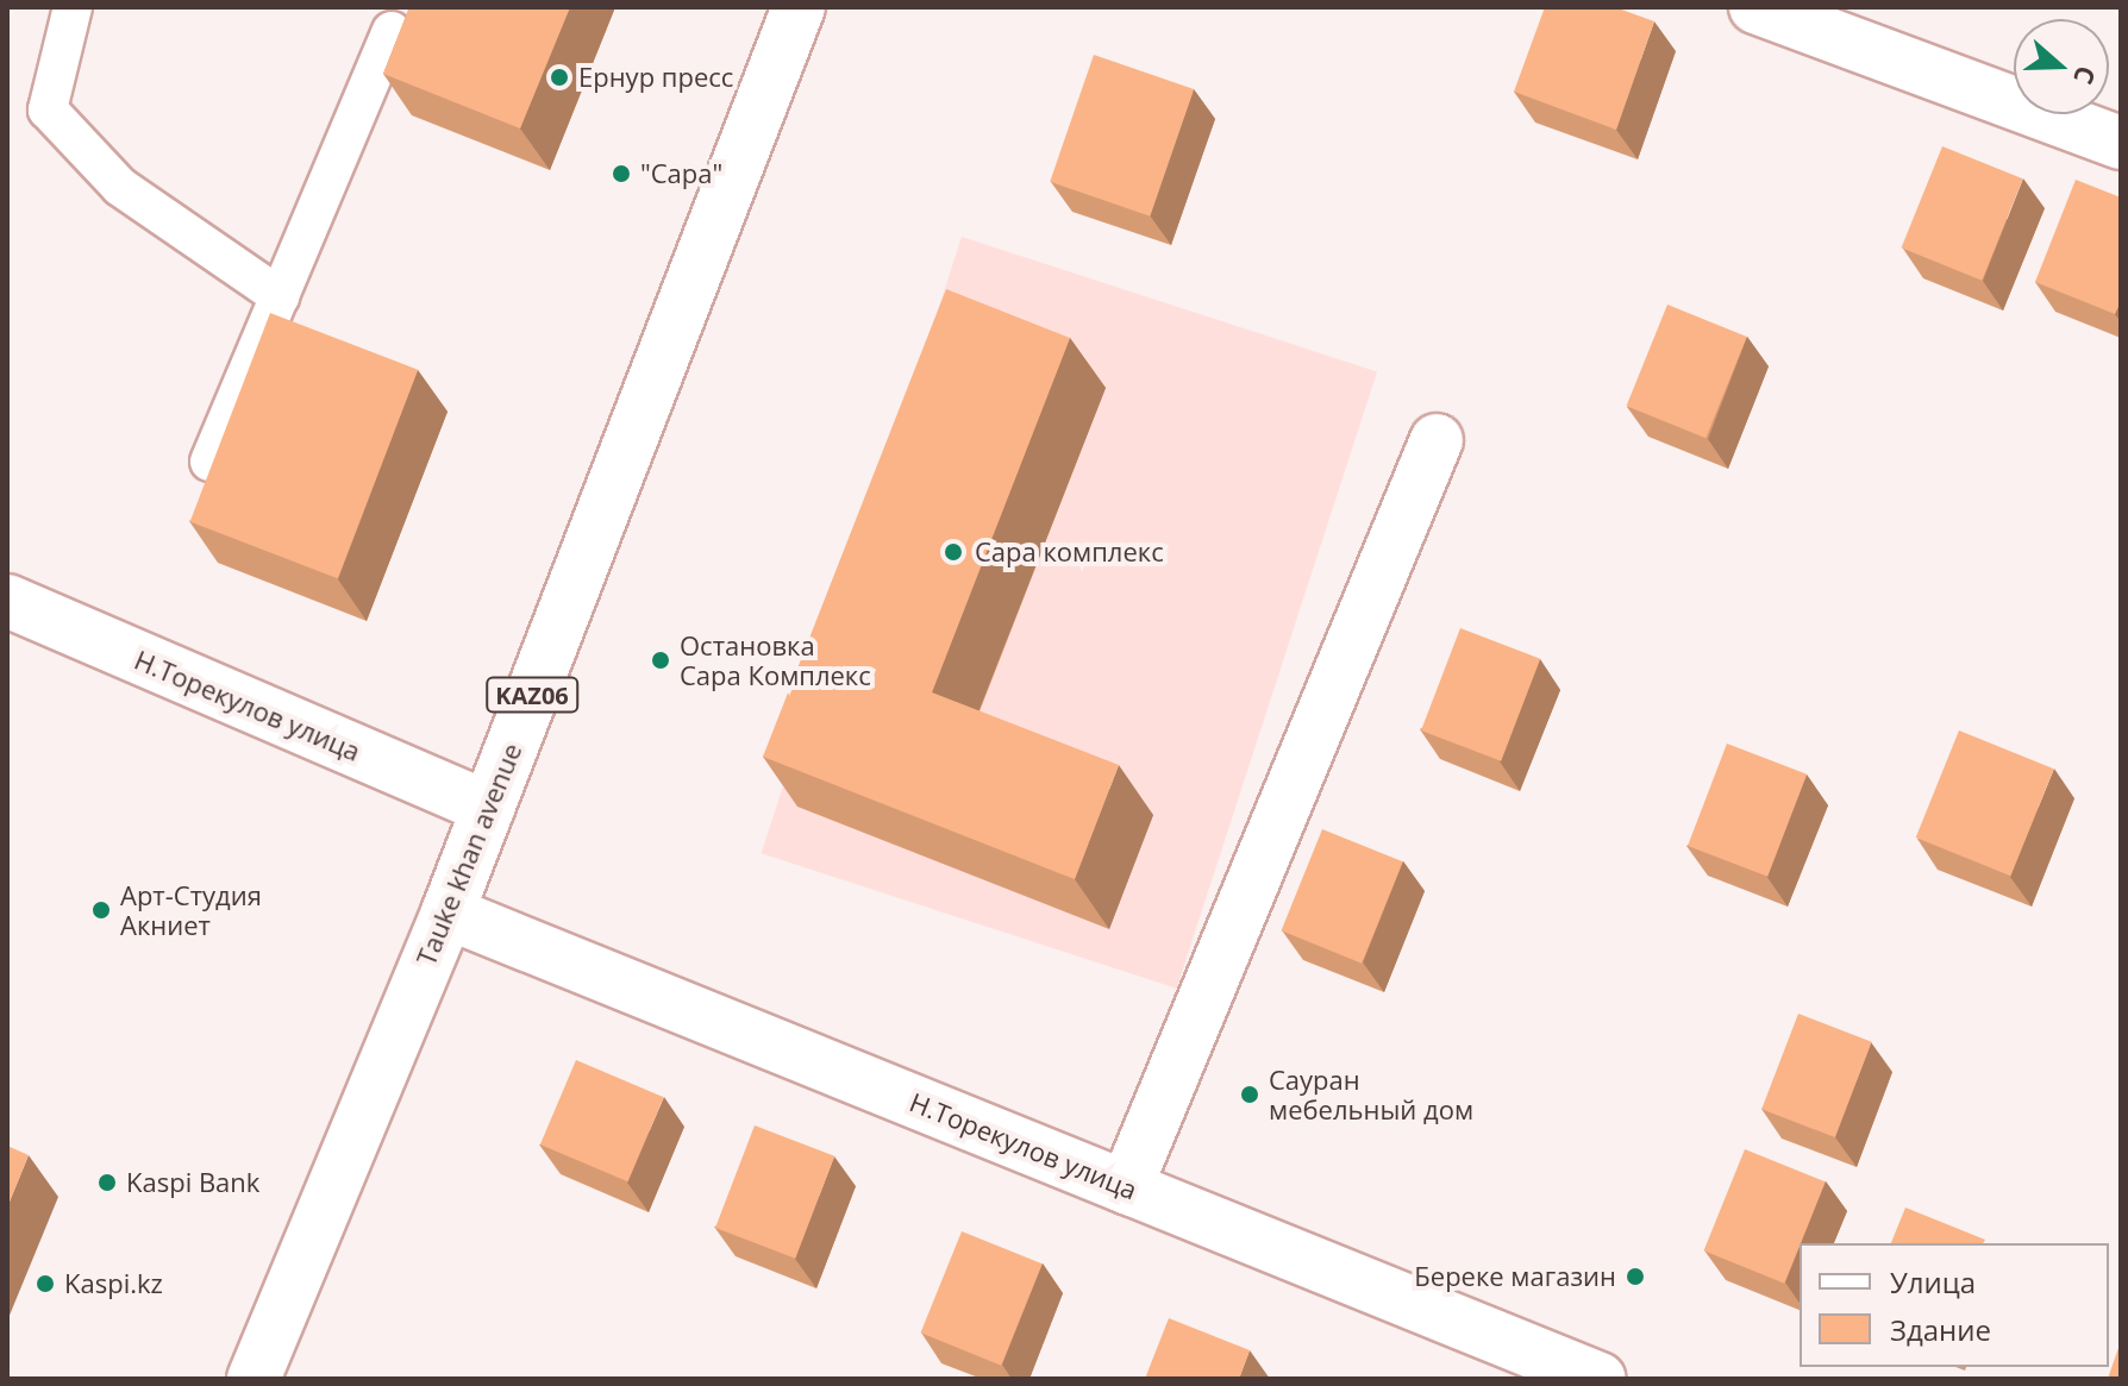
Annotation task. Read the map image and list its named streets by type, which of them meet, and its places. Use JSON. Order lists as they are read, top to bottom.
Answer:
{
  "streets": {
    "street": ["KАZ06", "Н.Торекулов улица", "Tauke khan avenue"]
  },
  "crossings": [
    ["Н.Торекулов улица", "Tauke khan avenue"]
  ],
  "places": [
    "Ернур пресс",
    "\"Сара\"",
    "Сара комплекс",
    "Остановка Сара Комплекс",
    "Арт-Студия Акниет",
    "Сауран мебельный дом",
    "Kaspi Bank",
    "Береке магазин",
    "Kaspi.kz"
  ],
  "legend": ["Улица", "Здание"],
  "north": "right"
}
